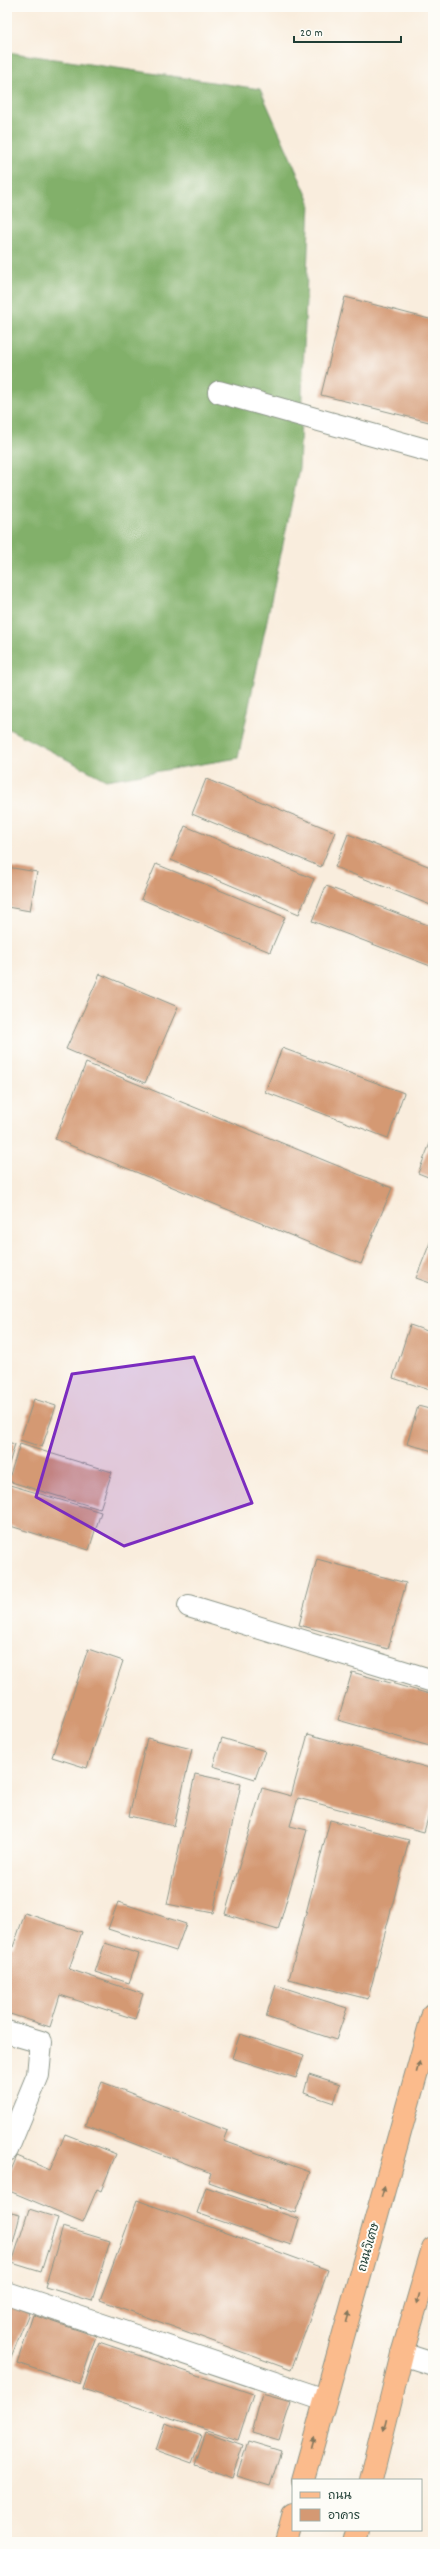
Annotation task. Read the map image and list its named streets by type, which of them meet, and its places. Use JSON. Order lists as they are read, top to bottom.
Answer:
{
  "streets": {
    "main road": ["ถนนวิเศษ"]
  },
  "legend": ["ถนน", "อาคาร"],
  "scale_bar": "20 m"
}
